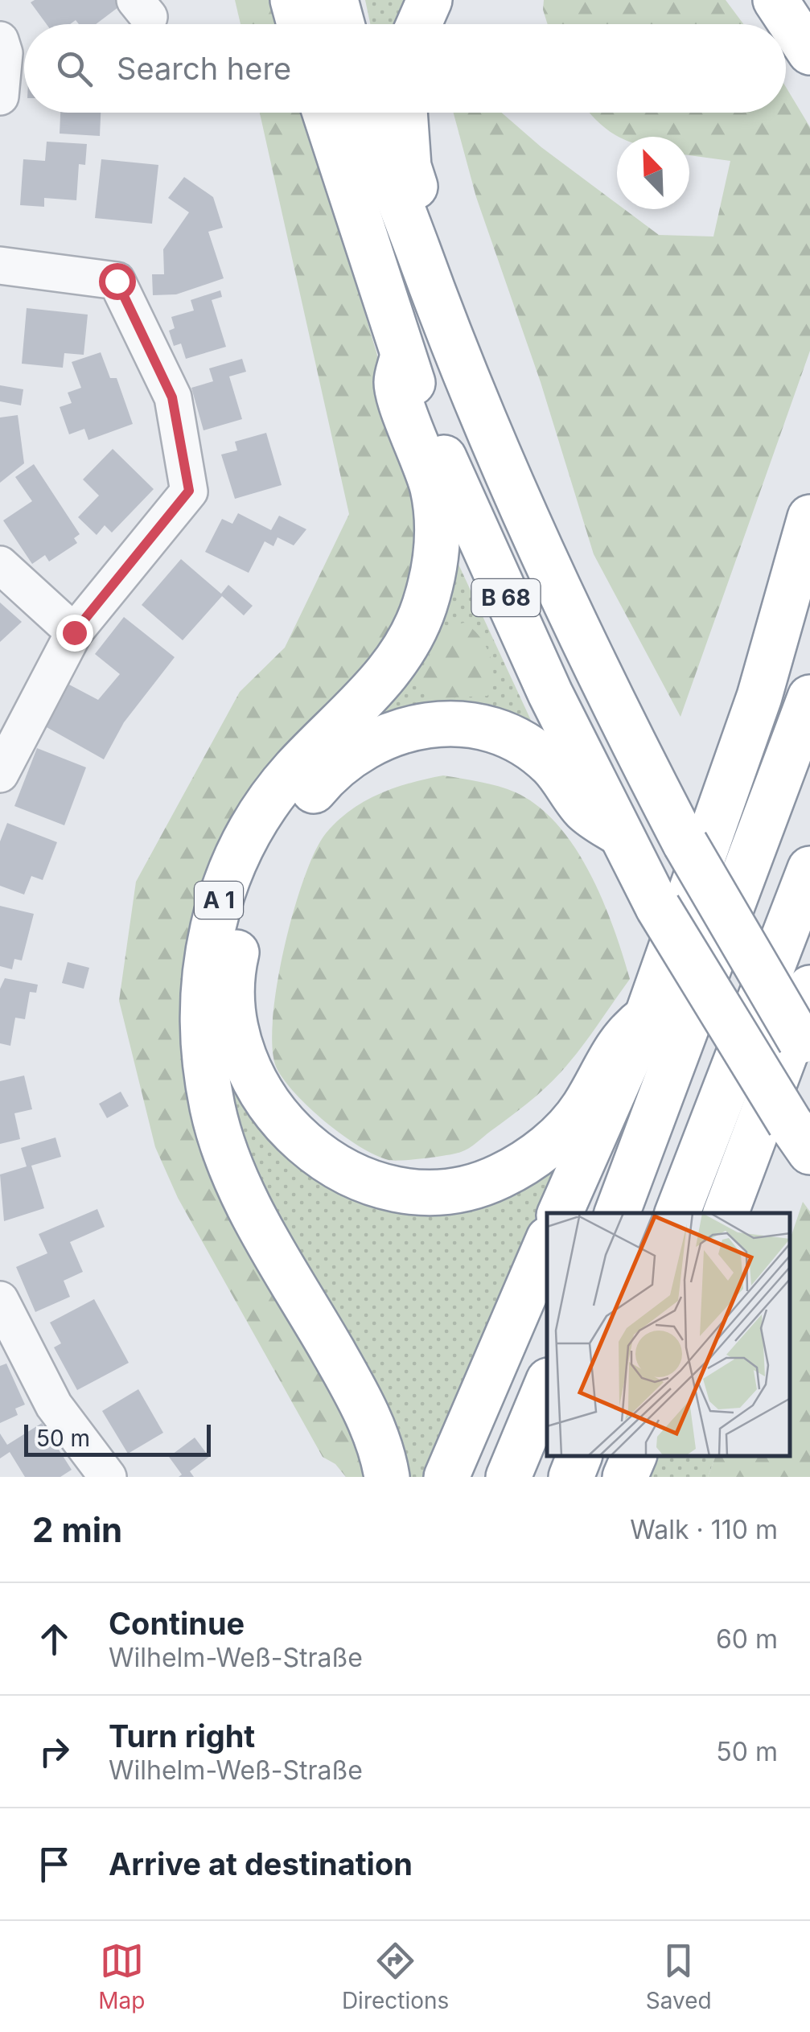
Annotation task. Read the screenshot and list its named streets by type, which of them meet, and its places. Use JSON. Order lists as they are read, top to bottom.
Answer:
{
  "streets": {
    "highway": ["B 68", "A 1"]
  },
  "crossings": [
    ["B 68", "A 1"]
  ],
  "scale_bar": "50 m",
  "north": "top left",
  "page": {
    "search": "Search here",
    "scale": "50 m",
    "heading": ["2 min", "Walk · 110 m"],
    "list": [
      ["Continue", "Wilhelm-Weß-Straße", "60 m"],
      ["Turn right", "Wilhelm-Weß-Straße", "50 m"],
      "Arrive at destination"
    ],
    "nav": ["Map", "Directions", "Saved"]
  }
}
